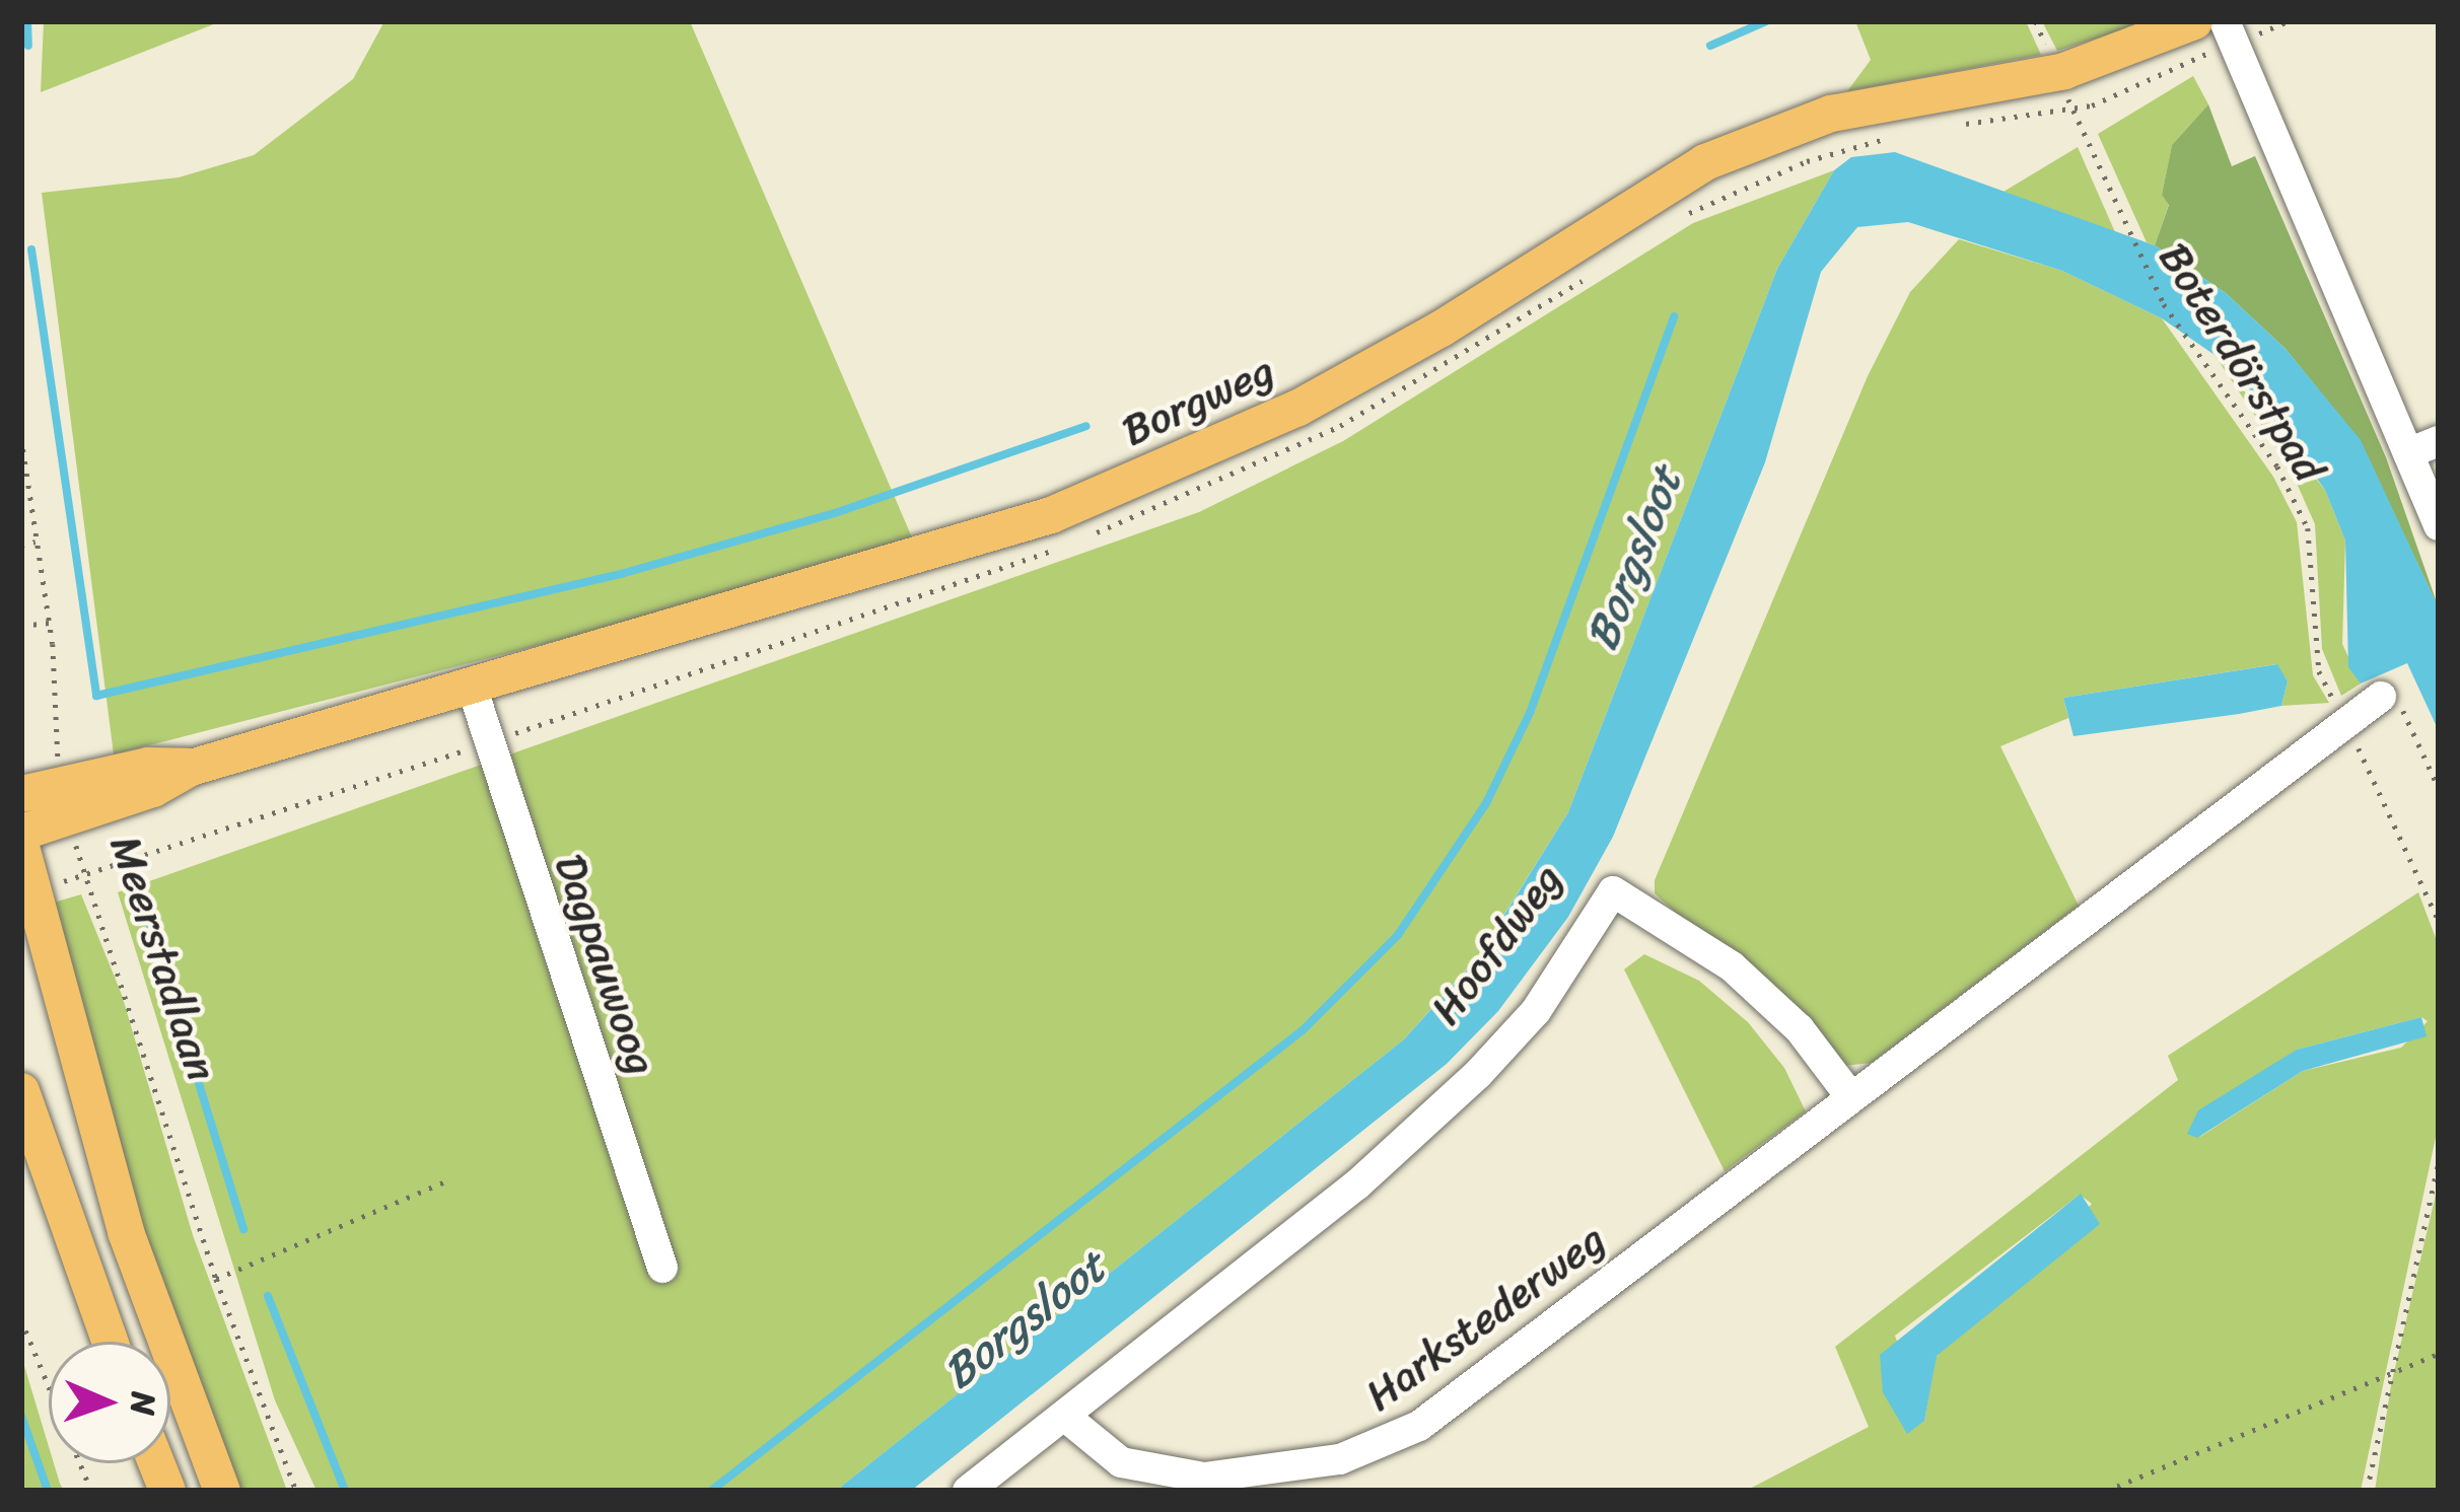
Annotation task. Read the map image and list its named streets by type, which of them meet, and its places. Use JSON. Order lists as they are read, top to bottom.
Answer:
{
  "streets": {
    "main road": ["Borgweg"],
    "street": ["Hoofdweg", "Dagpauwoog", "Harkstederweg"],
    "path": ["Boterdörstpad", "Meerstadlaan"]
  },
  "crossings": [
    ["Boterdörstpad", "Harkstederweg"],
    ["Borgweg", "Meerstadlaan"],
    ["Borgweg", "Dagpauwoog"],
    ["Hoofdweg", "Harkstederweg"]
  ],
  "water": ["Borgsloot"],
  "north": "right"
}
